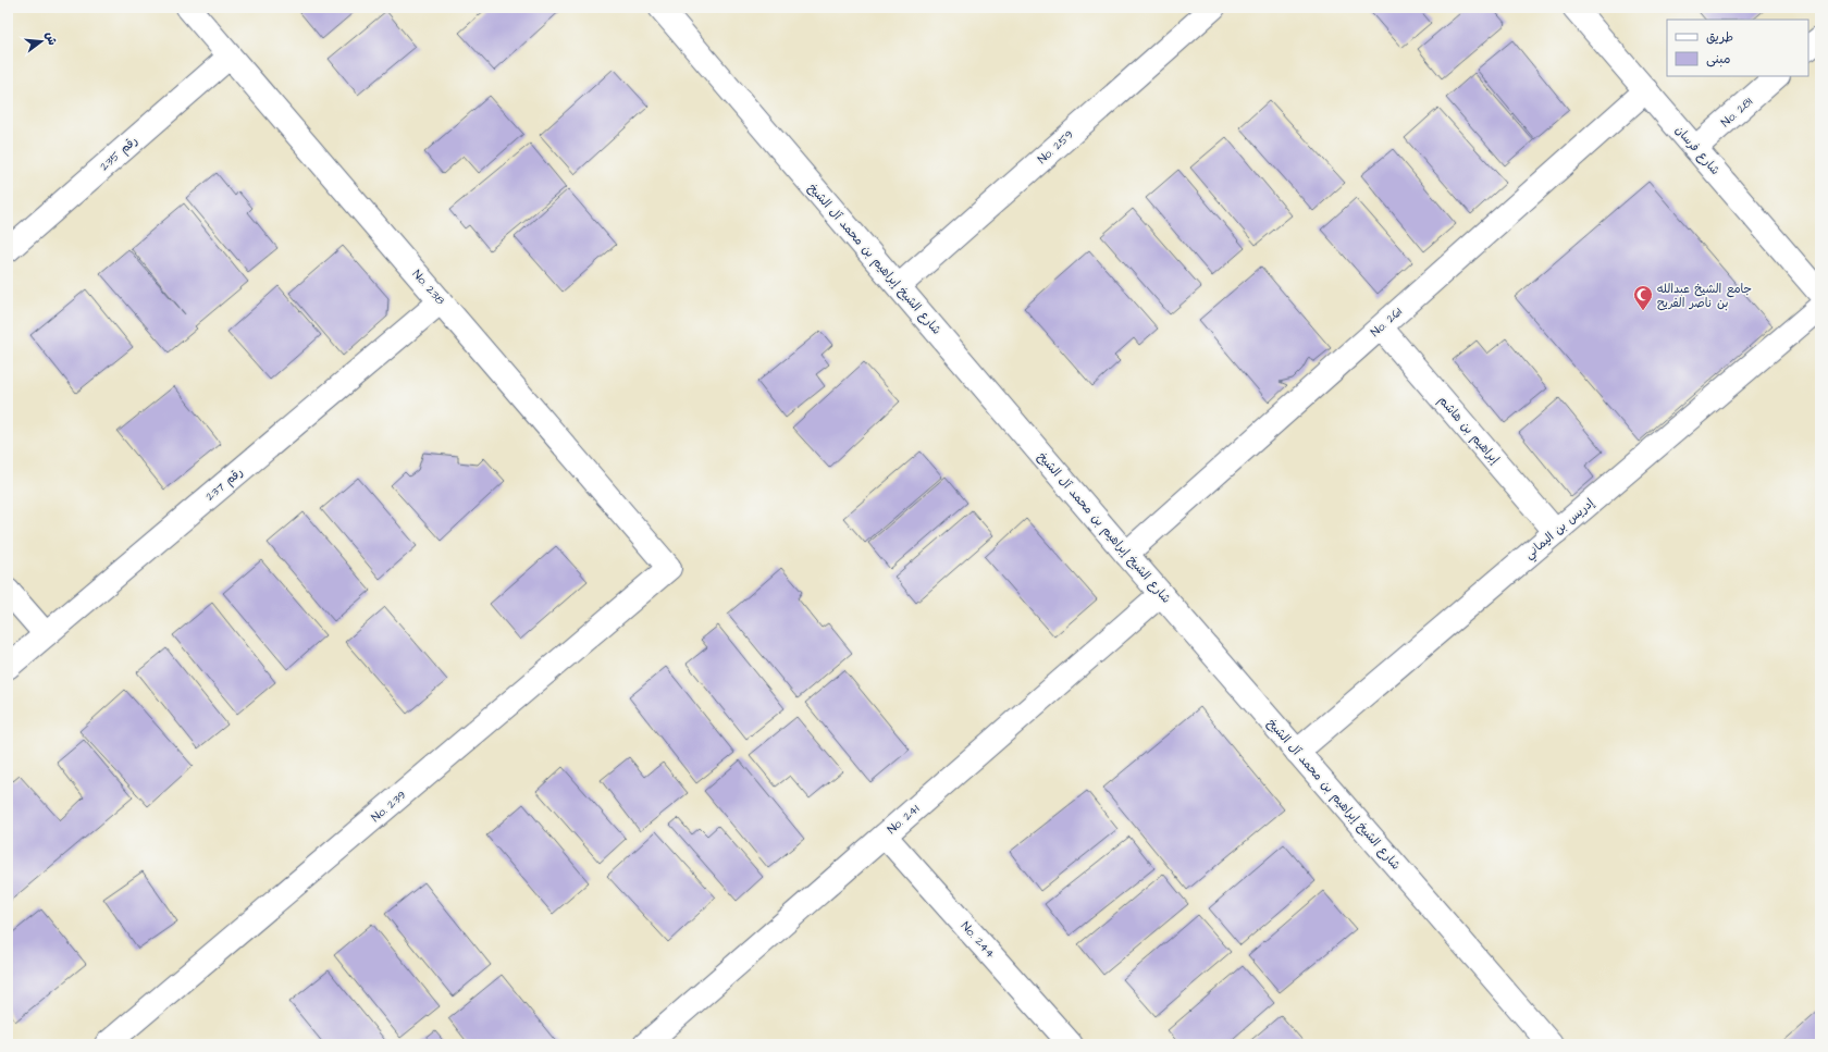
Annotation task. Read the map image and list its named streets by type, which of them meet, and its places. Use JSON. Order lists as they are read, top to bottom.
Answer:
{
  "streets": {
    "street": [
      "No. 281",
      "No. 259",
      "شارع فرسان",
      "رقم 235",
      "شارع الشيخ إبراهيم بن محمد آل الشيخ",
      "No. 238",
      "No. 261",
      "إبراهيم بن هاشم",
      "رقم 237",
      "إدريس بن اليماني",
      "No. 239",
      "No. 241",
      "No. 244"
    ]
  },
  "crossings": [
    ["No. 281", "شارع فرسان"],
    ["No. 259", "شارع الشيخ إبراهيم بن محمد آل الشيخ"],
    ["شارع فرسان", "No. 261"],
    ["رقم 235", "No. 238"],
    ["شارع الشيخ إبراهيم بن محمد آل الشيخ", "No. 261"],
    ["شارع الشيخ إبراهيم بن محمد آل الشيخ", "إدريس بن اليماني"],
    ["شارع الشيخ إبراهيم بن محمد آل الشيخ", "No. 241"],
    ["No. 238", "رقم 237"],
    ["No. 238", "No. 239"],
    ["No. 261", "إبراهيم بن هاشم"],
    ["إبراهيم بن هاشم", "إدريس بن اليماني"],
    ["No. 241", "No. 244"]
  ],
  "places": {
    "mosque": ["جامع الشيخ عبدالله بن ناصر الفريح"]
  },
  "legend": ["طريق", "مبنى"],
  "north": "right"
}
